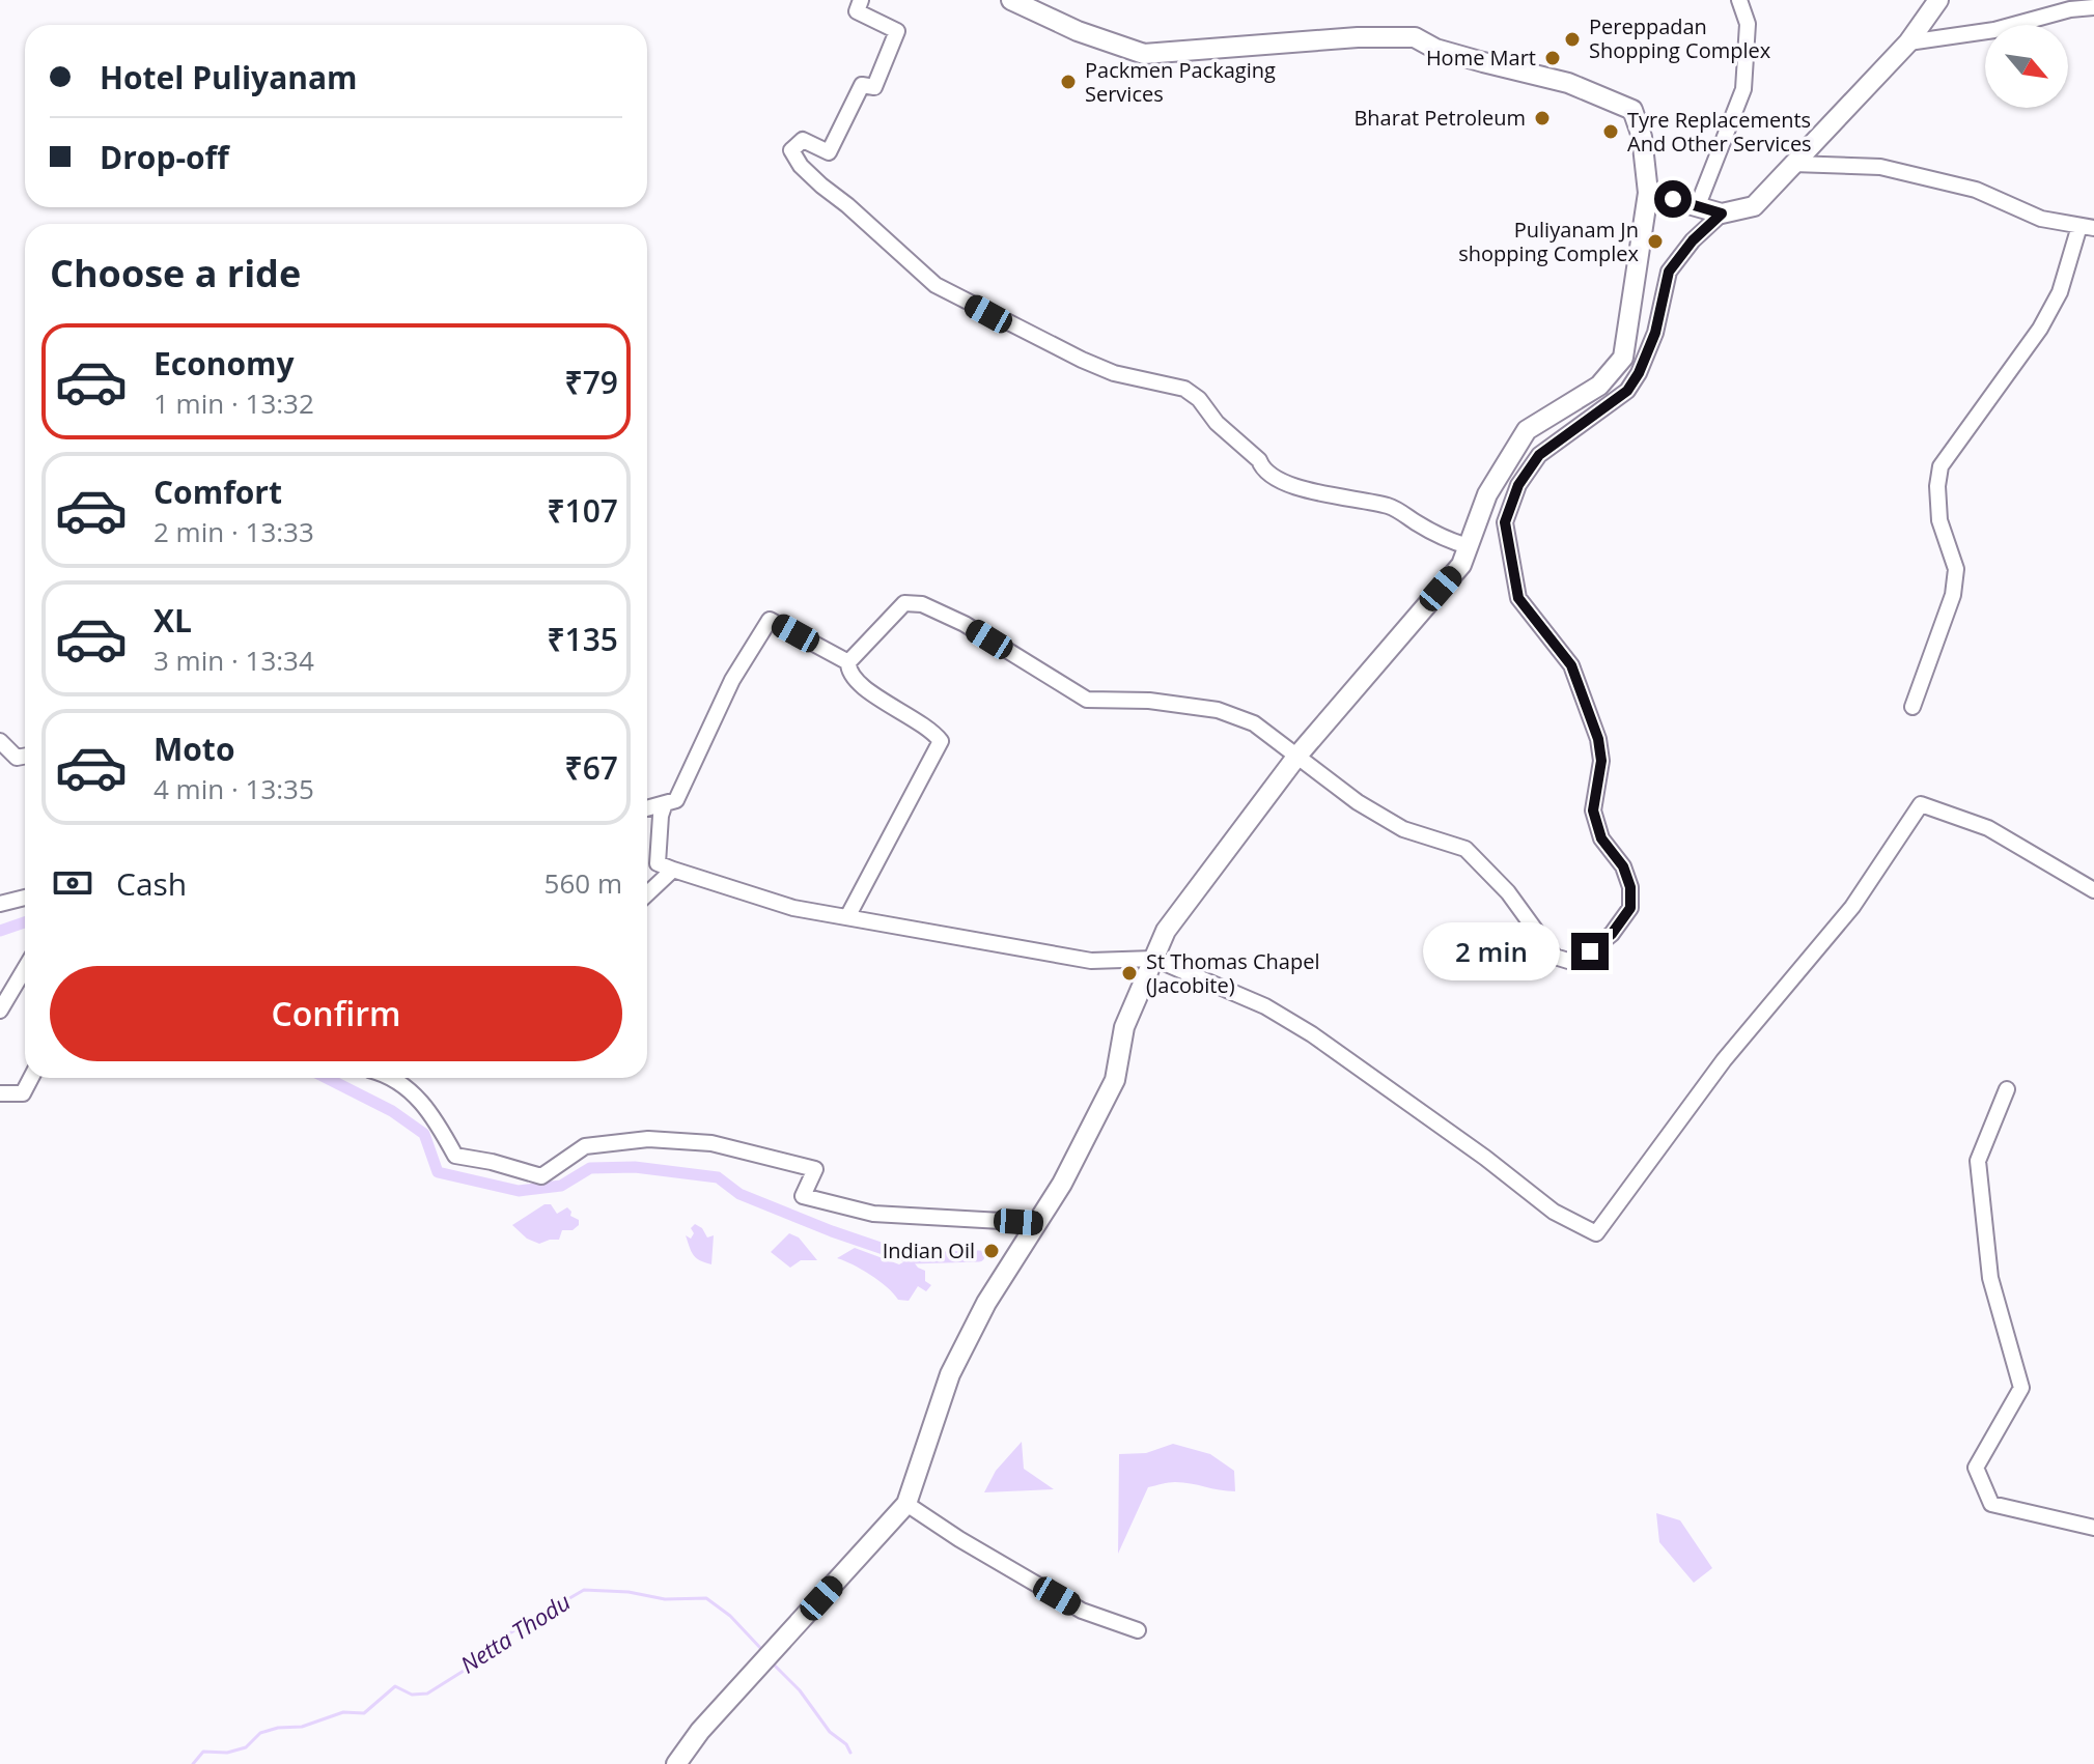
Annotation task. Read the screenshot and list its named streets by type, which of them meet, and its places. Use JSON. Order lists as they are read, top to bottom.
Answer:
{
  "water": ["Netta Thodu"],
  "places": [
    "Pereppadan Shopping Complex",
    "Home Mart",
    "Packmen Packaging Services",
    "Bharat Petroleum",
    "Tyre Replacements And Other Services",
    "Puliyanam Jn shopping Complex",
    "St Thomas Chapel (Jacobite)",
    "Indian Oil"
  ],
  "north": "bottom right",
  "page": {
    "banner": ["Hotel Puliyanam", "Drop-off"],
    "heading": "Choose a ride",
    "list": [
      {
        "name": "Economy",
        "note": "1 min · 13:32",
        "value": "₹79"
      },
      {
        "name": "Comfort",
        "note": "2 min · 13:33",
        "value": "₹107"
      },
      {
        "name": "XL",
        "note": "3 min · 13:34",
        "value": "₹135"
      },
      {
        "name": "Moto",
        "note": "4 min · 13:35",
        "value": "₹67"
      }
    ],
    "pay": ["Cash", "560 m"],
    "bubble": "2 min",
    "buttons": "Confirm"
  }
}
